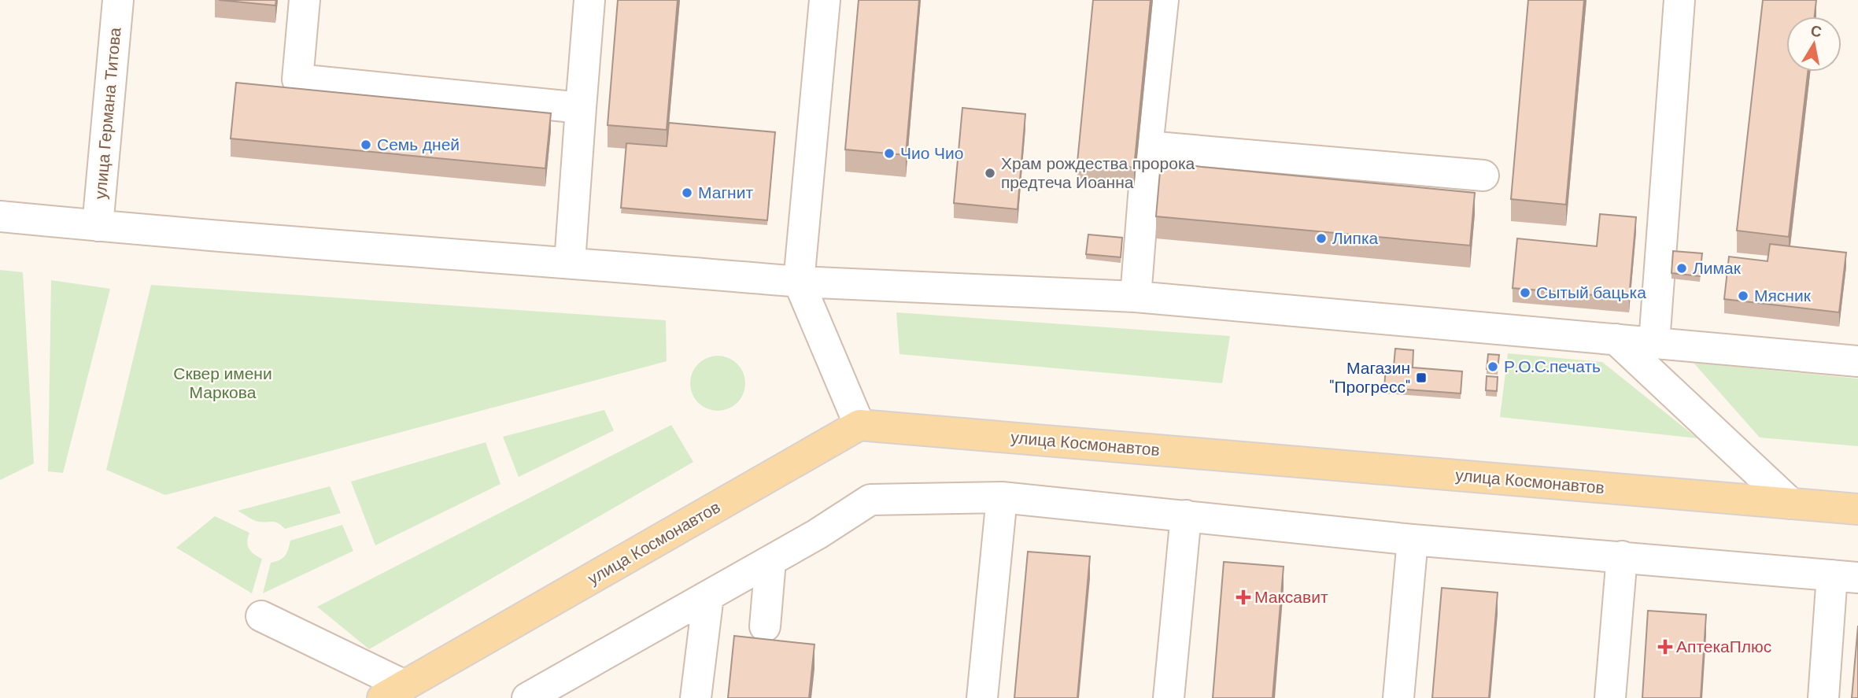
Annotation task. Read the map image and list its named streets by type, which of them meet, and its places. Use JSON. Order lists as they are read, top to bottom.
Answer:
{
  "streets": {
    "main road": ["улица Космонавтов"],
    "street": ["улица Германа Титова"]
  },
  "parks": ["Сквер имени Маркова"],
  "places": {
    "other": [
      "Семь дней",
      "Чио Чио",
      "Храм рождества пророка предтеча Иоанна",
      "Магнит",
      "Липка",
      "Лимак",
      "Сытый бацька",
      "Мясник",
      "Р.О.С.печать"
    ],
    "transit": ["Магазин \"Прогресс\""],
    "health": ["Максавит", "АптекаПлюс"]
  },
  "north": "top"
}
